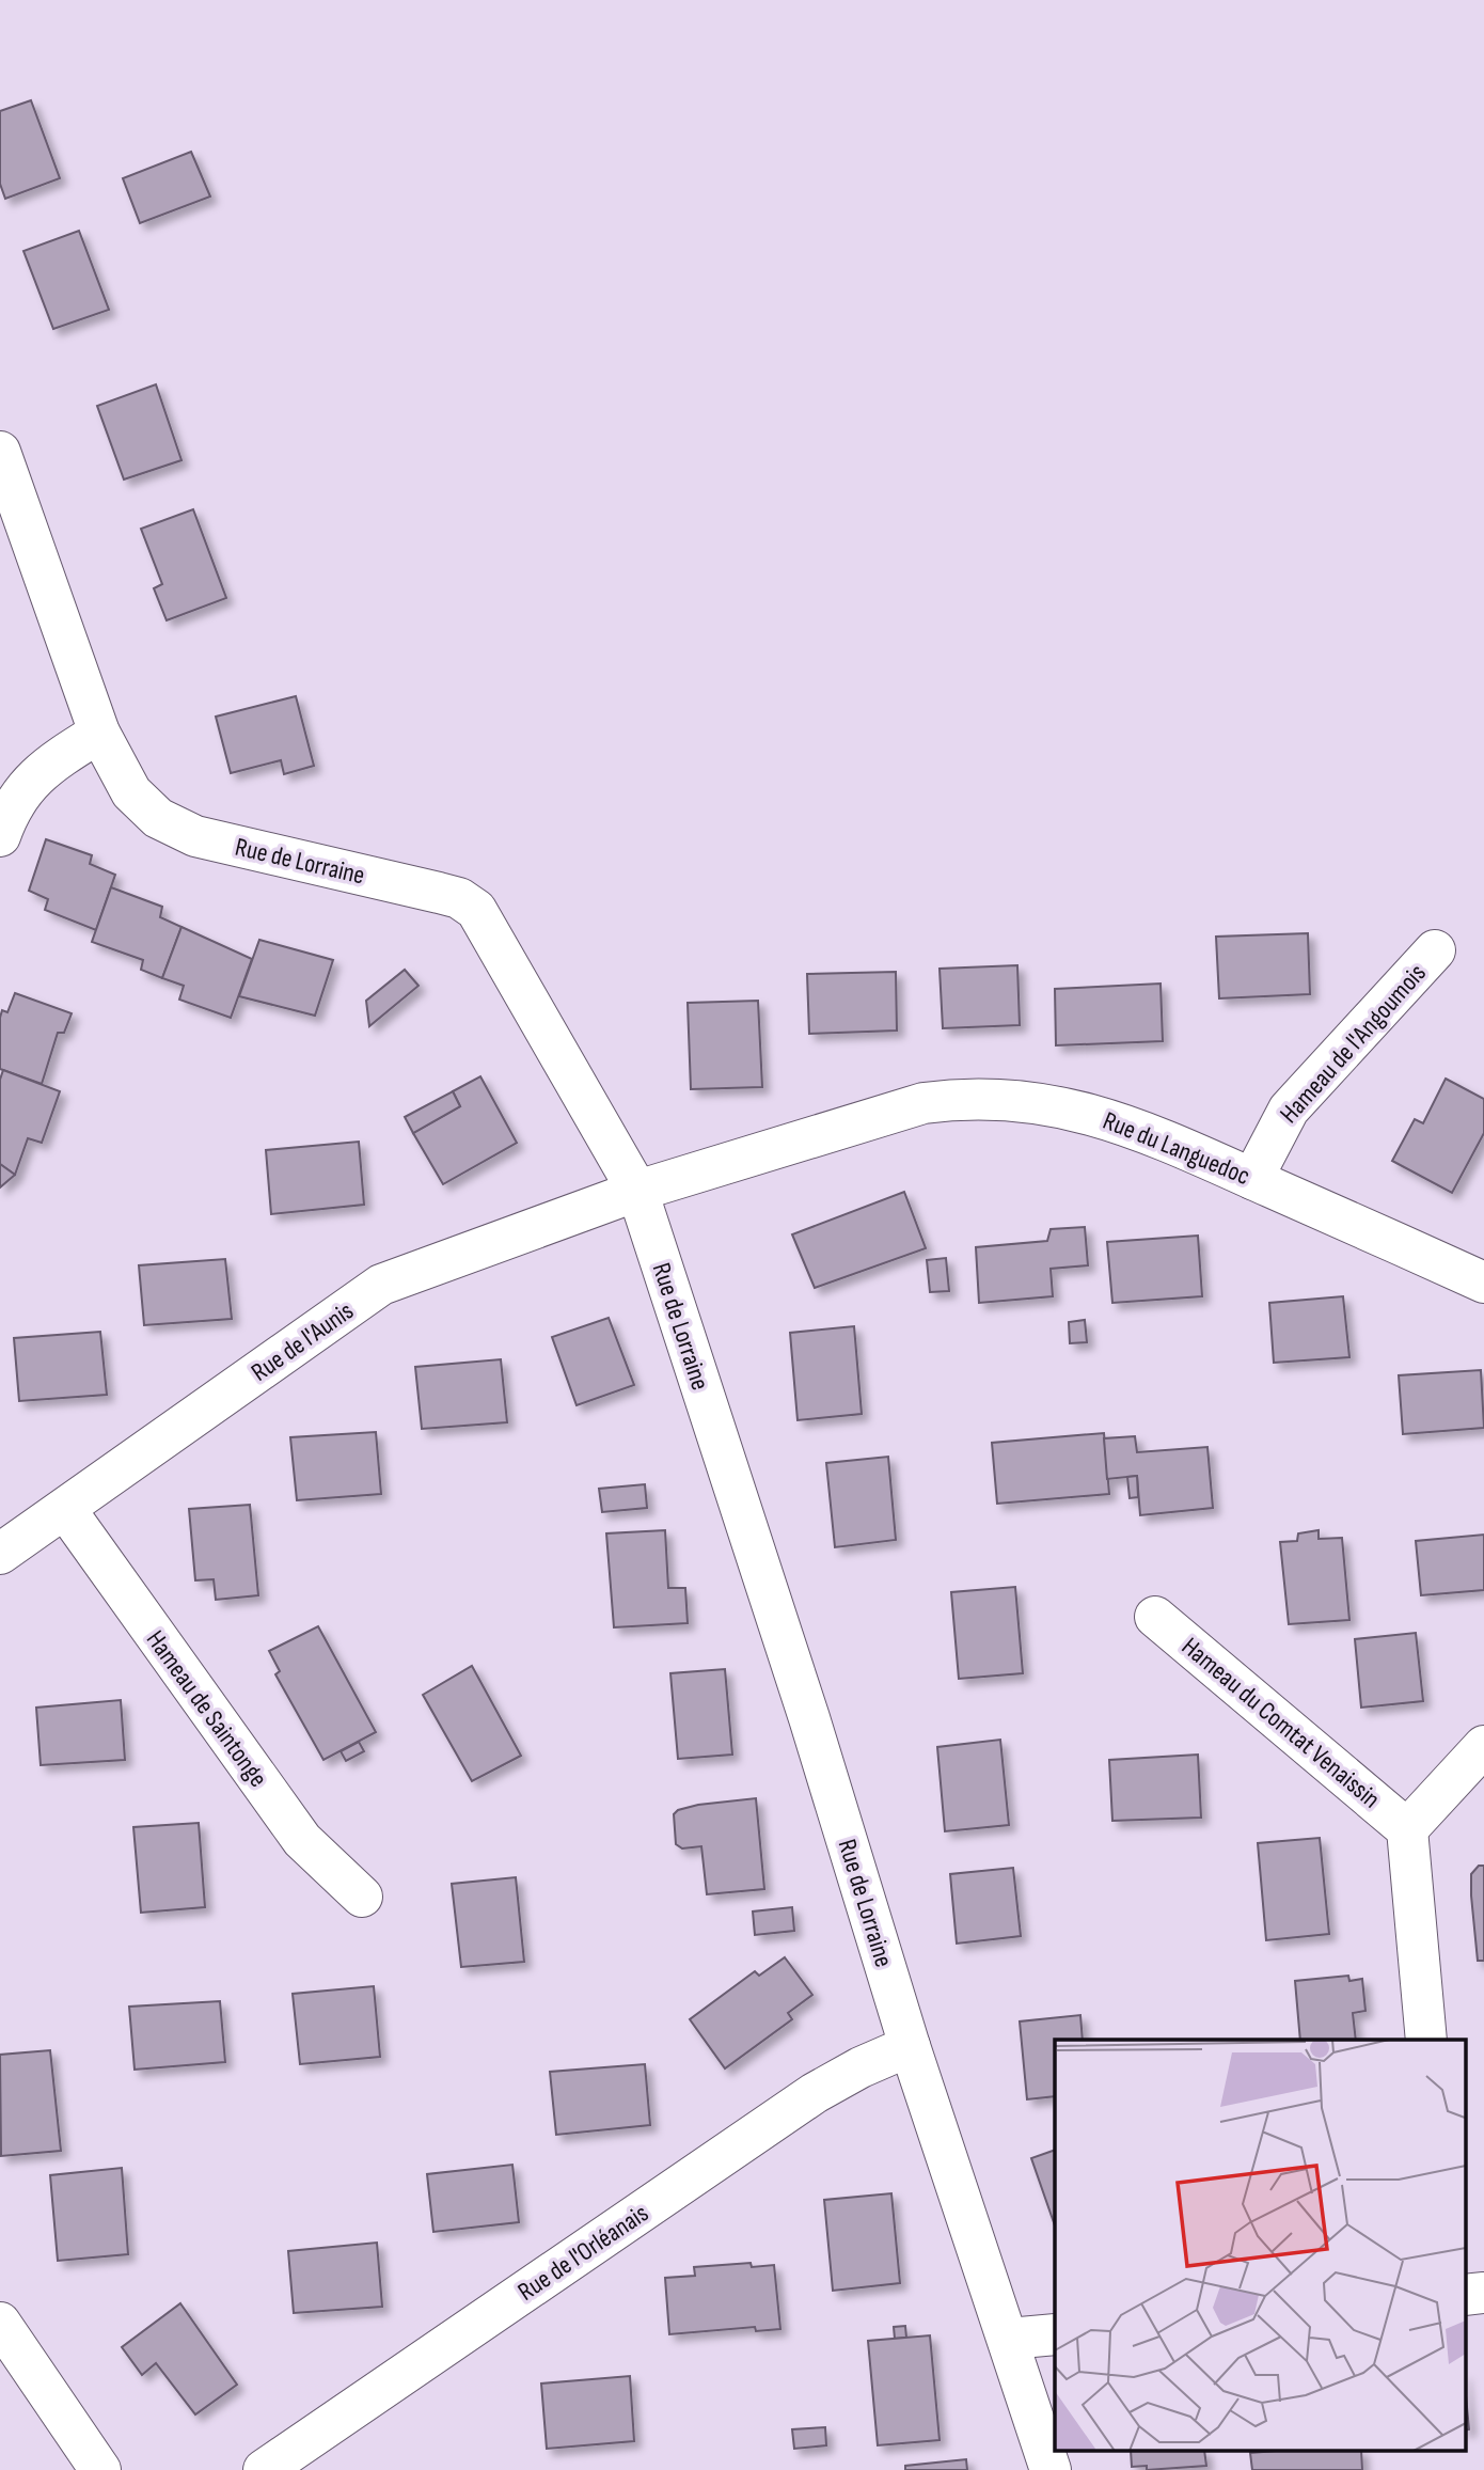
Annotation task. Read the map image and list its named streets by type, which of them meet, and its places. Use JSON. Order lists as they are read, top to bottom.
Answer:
{
  "streets": {
    "street": [
      "Rue de Lorraine",
      "Hameau de l'Angoumois",
      "Rue du Languedoc",
      "Rue de l'Aunis",
      "Hameau de Saintonge",
      "Hameau du Comtat Venaissin",
      "Rue de l'Orléanais"
    ]
  },
  "crossings": [
    ["Rue de Lorraine", "Rue du Languedoc"],
    ["Rue de Lorraine", "Rue de l'Aunis"],
    ["Rue de Lorraine", "Rue de l'Orléanais"],
    ["Hameau de l'Angoumois", "Rue du Languedoc"],
    ["Rue du Languedoc", "Rue de l'Aunis"],
    ["Rue de l'Aunis", "Hameau de Saintonge"]
  ]
}
